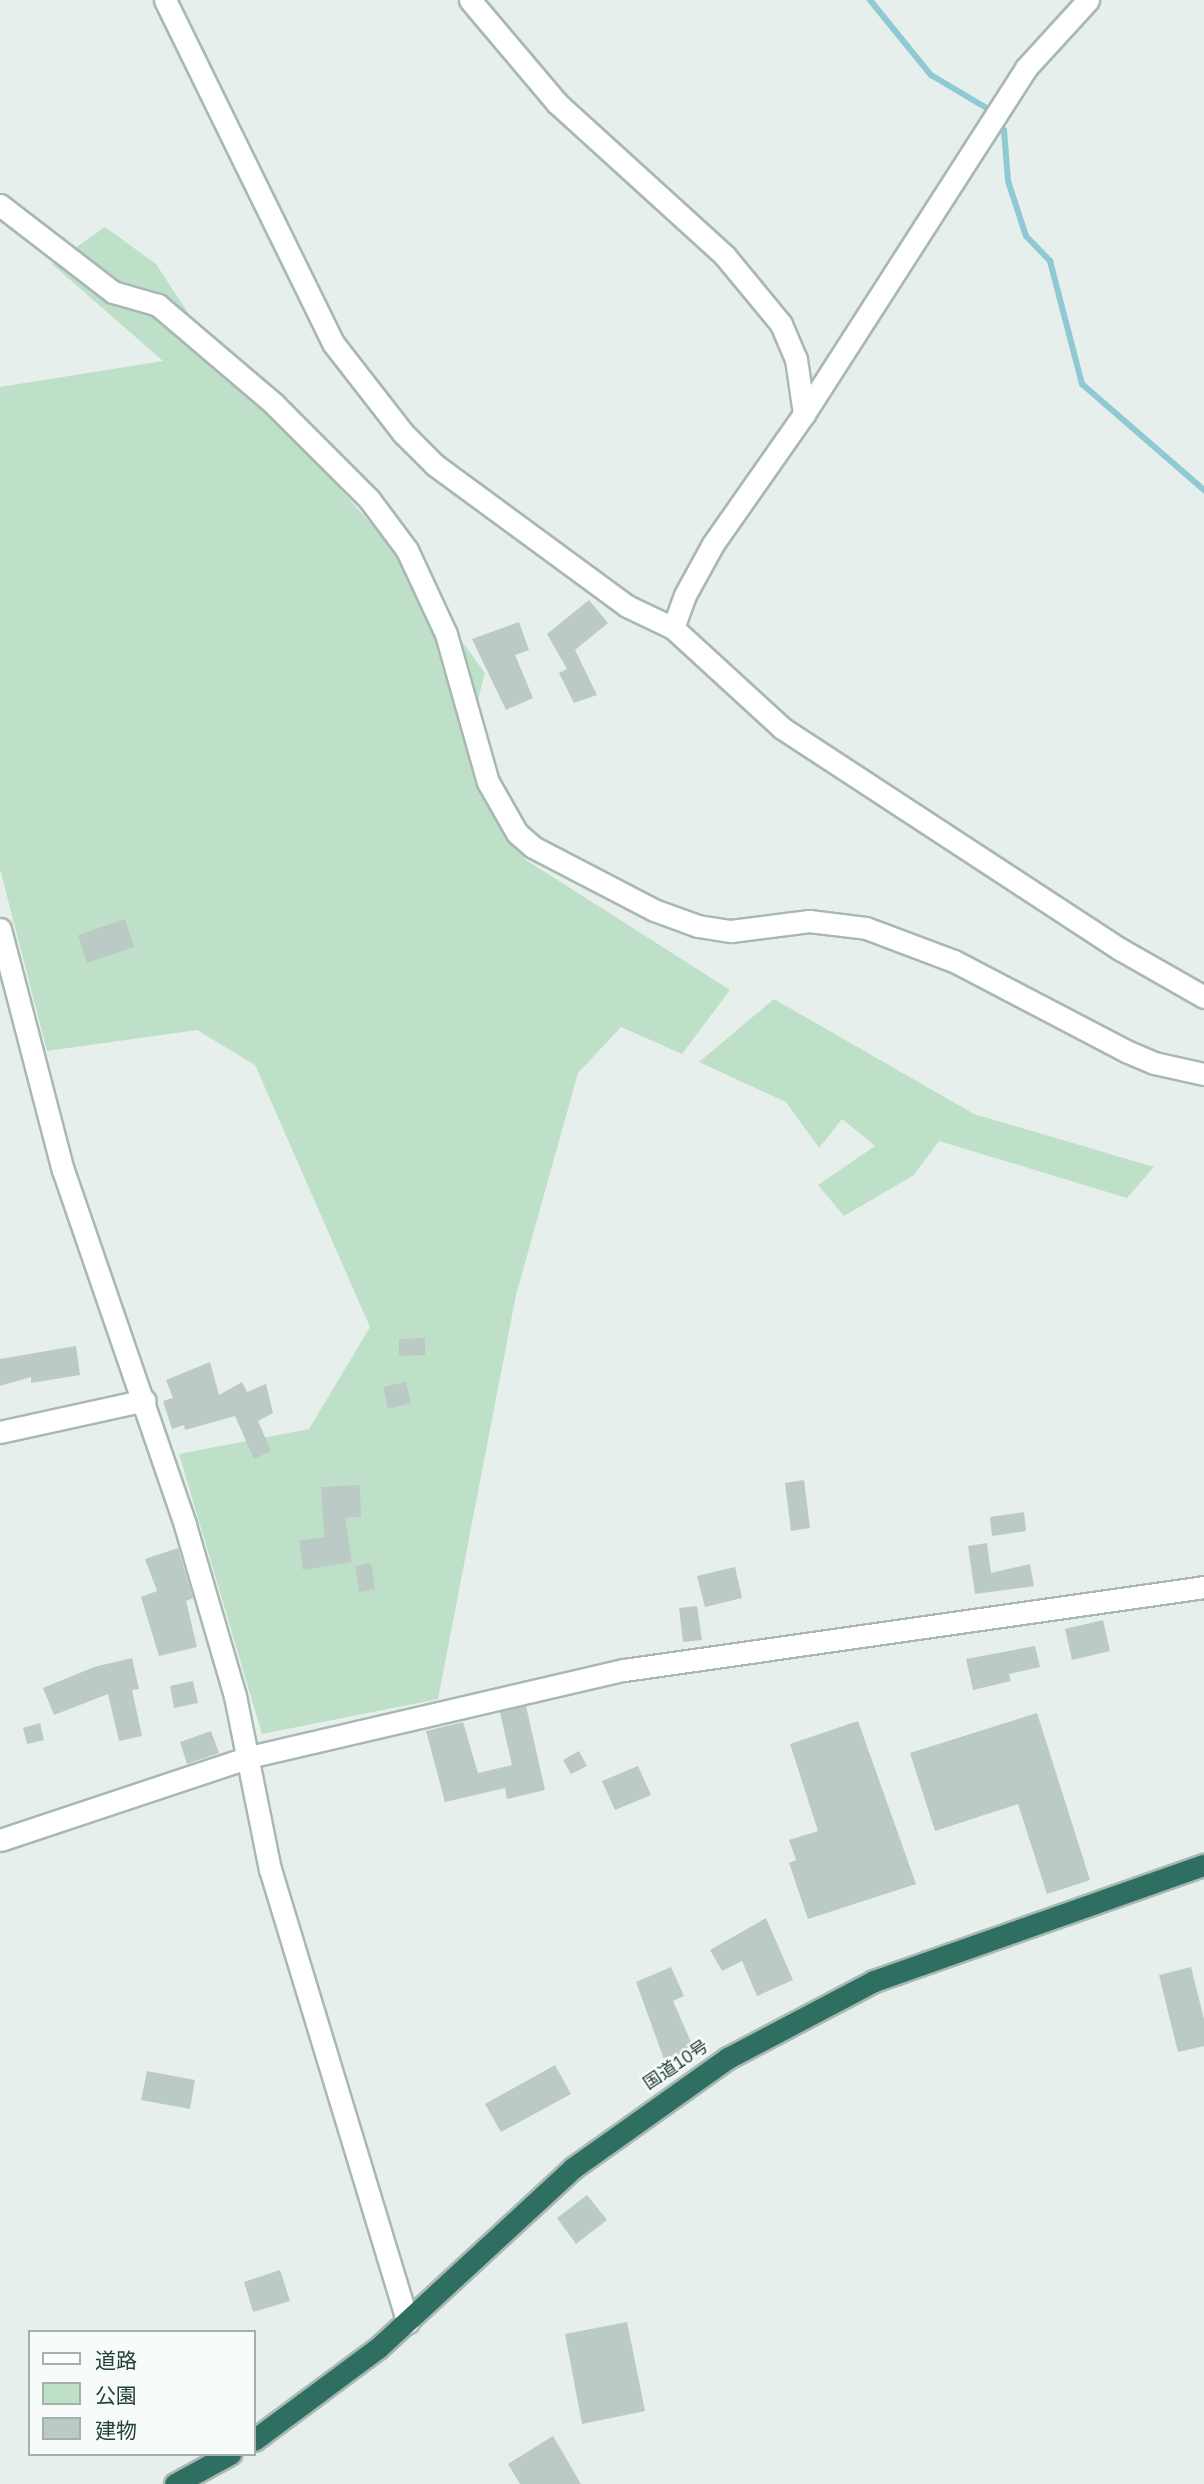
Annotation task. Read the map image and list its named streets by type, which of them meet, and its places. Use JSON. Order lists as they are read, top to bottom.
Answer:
{
  "streets": {
    "highway": ["国道10号"]
  },
  "legend": ["道路", "公園", "建物"]
}
